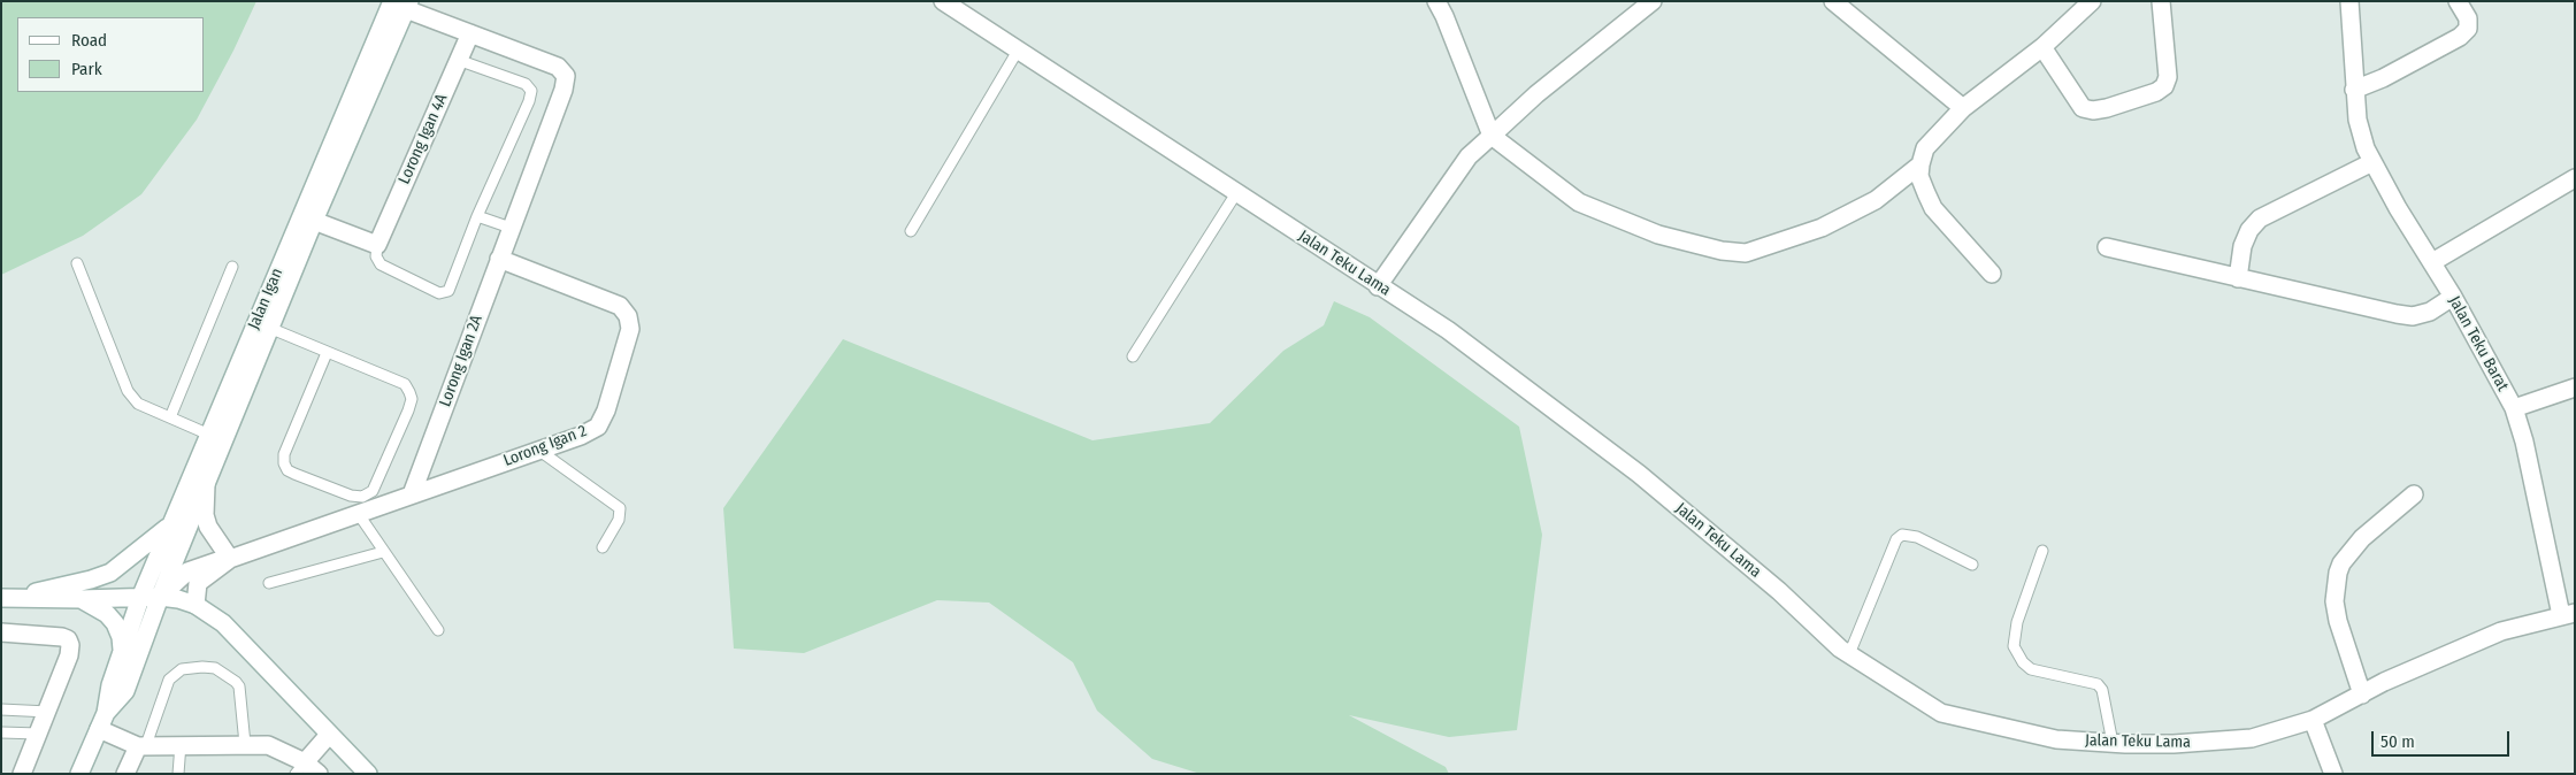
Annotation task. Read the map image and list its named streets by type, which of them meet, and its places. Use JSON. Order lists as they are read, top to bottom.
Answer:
{
  "streets": {
    "street": [
      "Lorong Igan 4A",
      "Jalan Teku Lama",
      "Jalan Igan",
      "Jalan Teku Barat",
      "Lorong Igan 2A",
      "Lorong Igan 2"
    ]
  },
  "crossings": [
    ["Lorong Igan 4A", "Lorong Igan 2A"],
    ["Jalan Teku Lama", "Jalan Teku Barat"],
    ["Lorong Igan 2A", "Lorong Igan 2"]
  ],
  "legend": ["Road", "Park"],
  "scale_bar": "50 m"
}
